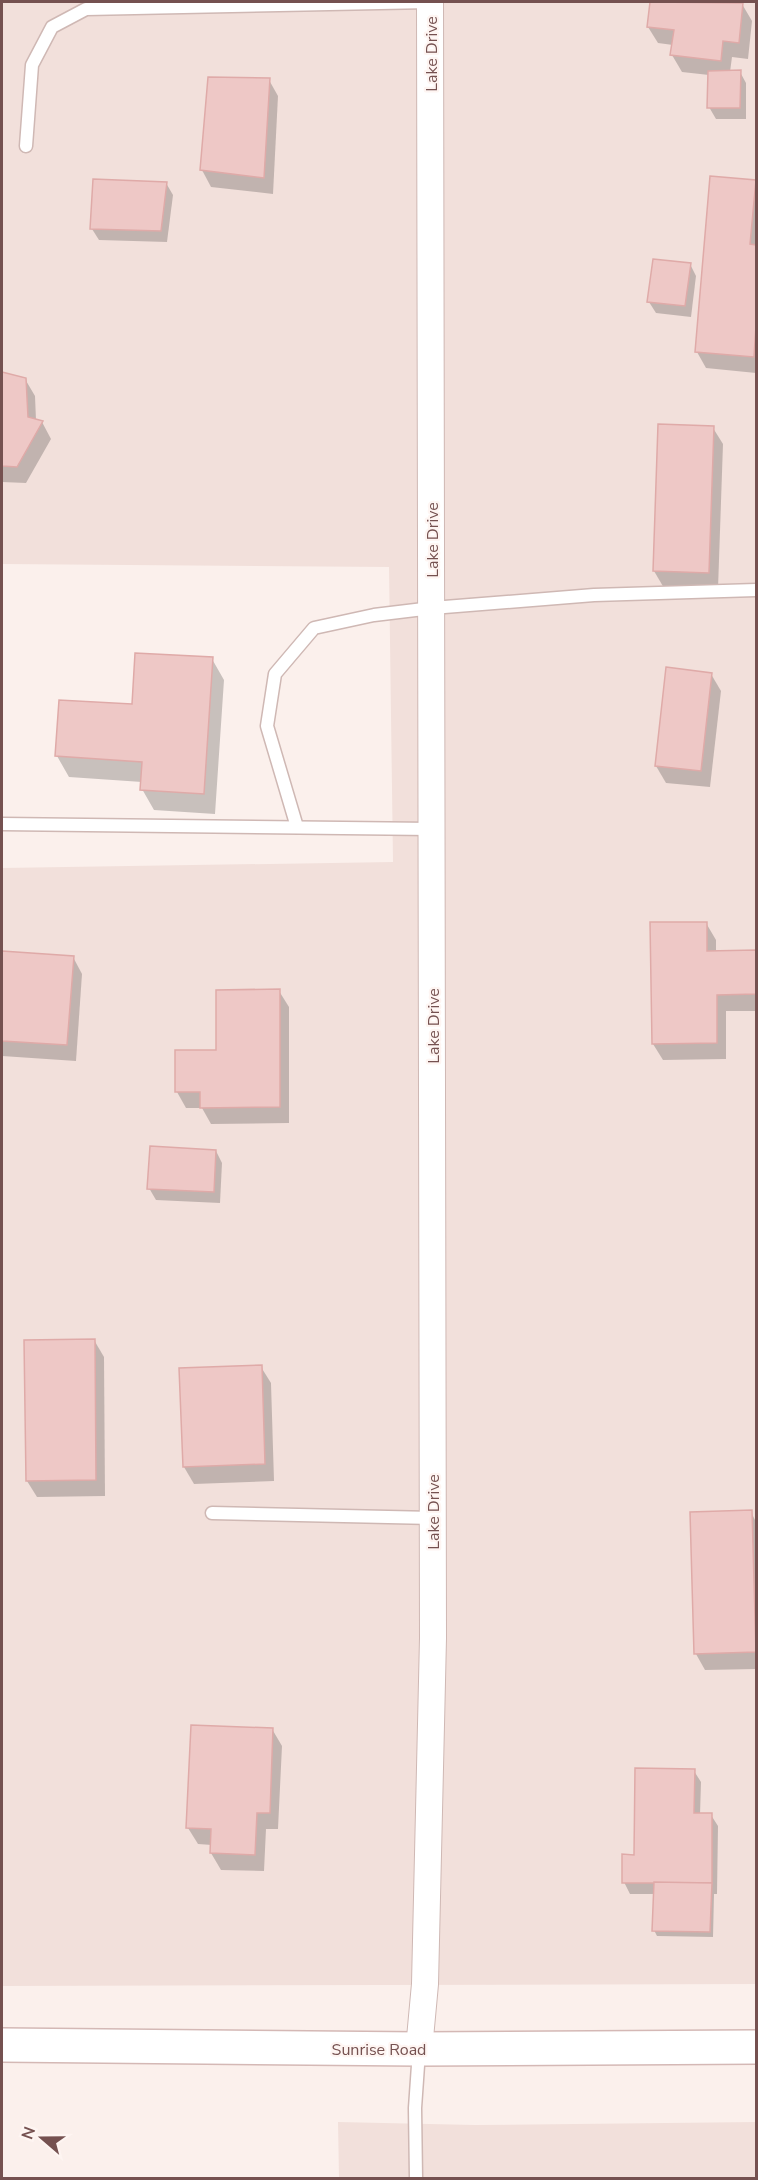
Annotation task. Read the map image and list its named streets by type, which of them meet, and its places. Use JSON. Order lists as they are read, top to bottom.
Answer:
{
  "streets": {
    "main road": ["Sunrise Road"],
    "street": ["Lake Drive"]
  },
  "crossings": [
    ["Lake Drive", "Sunrise Road"]
  ],
  "north": "left"
}
